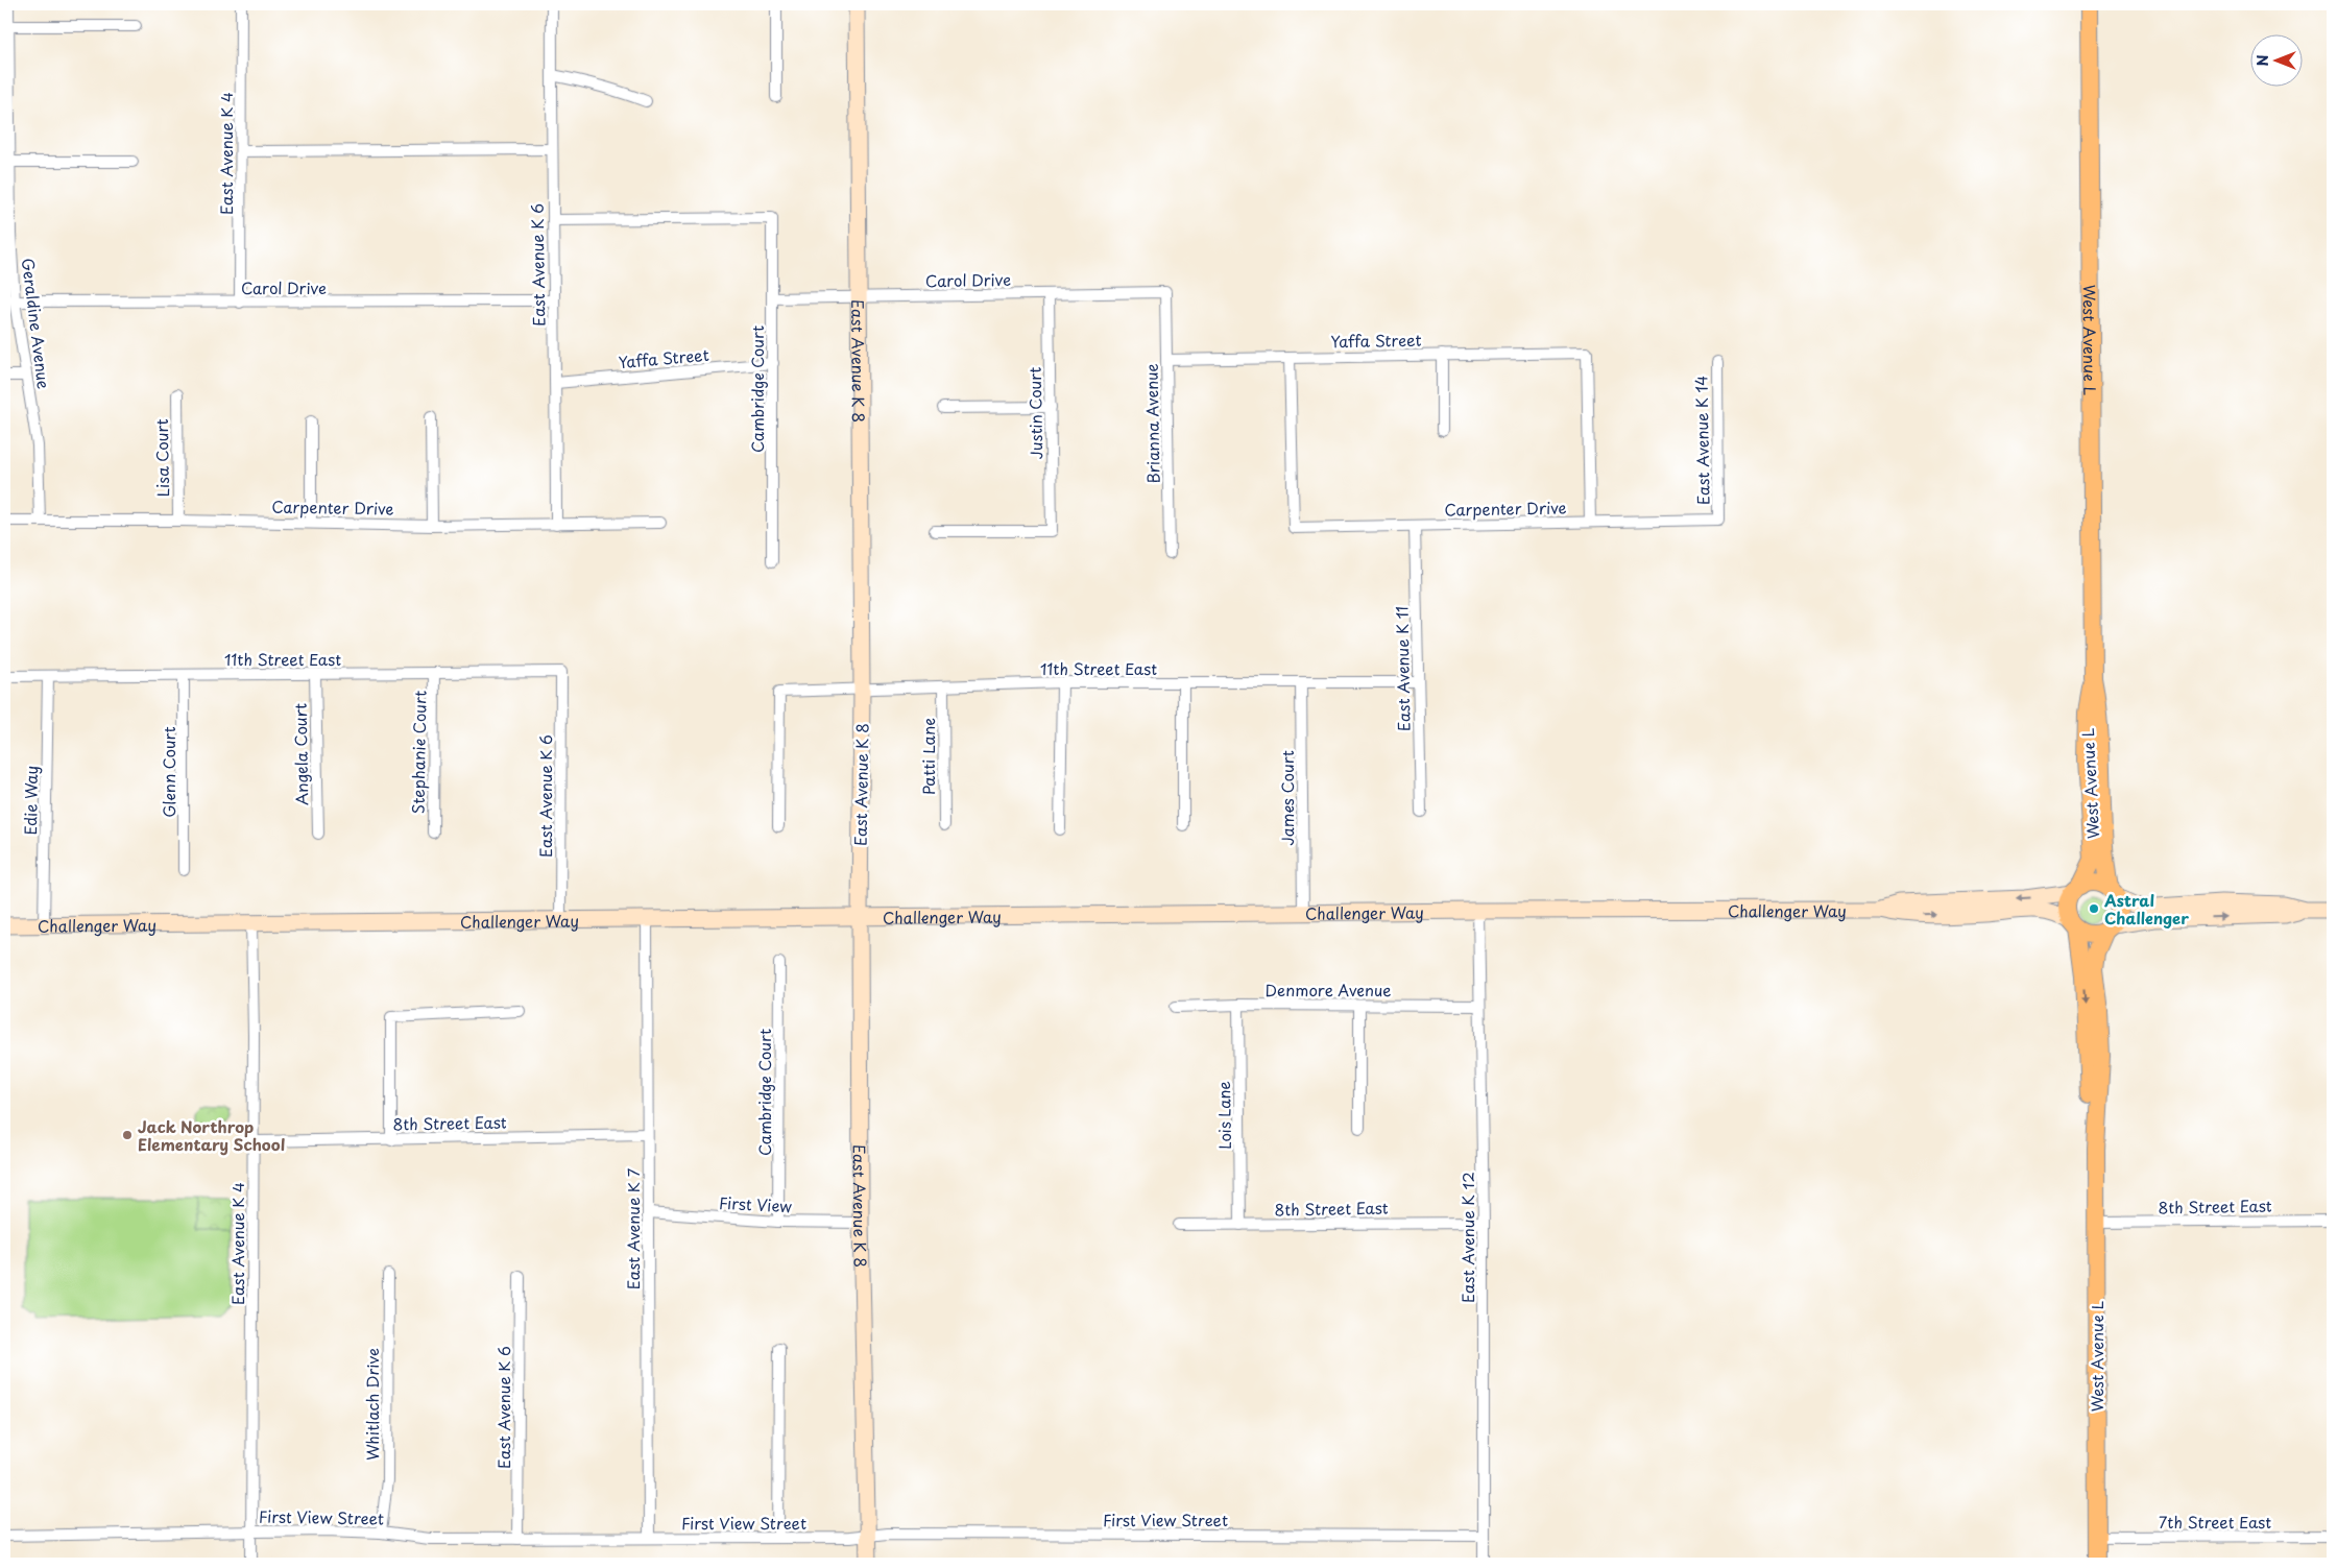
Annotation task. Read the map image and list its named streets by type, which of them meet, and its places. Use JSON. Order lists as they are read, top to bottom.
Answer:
{
  "streets": {
    "main road": ["West Avenue L", "East Avenue K 8", "Challenger Way"],
    "street": [
      "East Avenue K 4",
      "East Avenue K 6",
      "Carol Drive",
      "Geraldine Avenue",
      "Yaffa Street",
      "Cambridge Court",
      "Justin Court",
      "Brianna Avenue",
      "East Avenue K 14",
      "Lisa Court",
      "Carpenter Drive",
      "11th Street East",
      "East Avenue K 11",
      "Stephanie Court",
      "Angela Court",
      "Patti Lane",
      "Glenn Court",
      "James Court",
      "Edie Way",
      "Denmore Avenue",
      "Lois Lane",
      "8th Street East",
      "First View",
      "East Avenue K 7",
      "East Avenue K 12",
      "Whitlach Drive",
      "First View Street",
      "7th Street East"
    ]
  },
  "crossings": [
    ["East Avenue K 4", "Carol Drive"],
    ["East Avenue K 4", "Challenger Way"],
    ["East Avenue K 4", "8th Street East"],
    ["East Avenue K 4", "First View Street"],
    ["East Avenue K 6", "Carol Drive"],
    ["East Avenue K 6", "Yaffa Street"],
    ["East Avenue K 6", "Cambridge Court"],
    ["East Avenue K 6", "Carpenter Drive"],
    ["East Avenue K 6", "11th Street East"],
    ["East Avenue K 6", "Challenger Way"],
    ["East Avenue K 6", "First View Street"],
    ["Carol Drive", "Geraldine Avenue"],
    ["Carol Drive", "East Avenue K 8"],
    ["Carol Drive", "Cambridge Court"],
    ["Carol Drive", "Justin Court"],
    ["Carol Drive", "Brianna Avenue"],
    ["Geraldine Avenue", "Carpenter Drive"],
    ["Yaffa Street", "Cambridge Court"],
    ["Yaffa Street", "Brianna Avenue"],
    ["Yaffa Street", "Carpenter Drive"],
    ["West Avenue L", "Challenger Way"],
    ["West Avenue L", "8th Street East"],
    ["West Avenue L", "7th Street East"],
    ["East Avenue K 8", "11th Street East"],
    ["East Avenue K 8", "Challenger Way"],
    ["East Avenue K 8", "First View"],
    ["East Avenue K 8", "First View Street"],
    ["Cambridge Court", "First View"],
    ["East Avenue K 14", "Carpenter Drive"],
    ["Lisa Court", "Carpenter Drive"],
    ["Carpenter Drive", "East Avenue K 11"],
    ["11th Street East", "East Avenue K 11"],
    ["11th Street East", "Stephanie Court"],
    ["11th Street East", "Angela Court"],
    ["11th Street East", "Patti Lane"],
    ["11th Street East", "Glenn Court"],
    ["11th Street East", "James Court"],
    ["11th Street East", "Edie Way"],
    ["James Court", "Challenger Way"],
    ["Edie Way", "Challenger Way"],
    ["Challenger Way", "East Avenue K 7"],
    ["Challenger Way", "East Avenue K 12"],
    ["Denmore Avenue", "Lois Lane"],
    ["Denmore Avenue", "East Avenue K 12"],
    ["Lois Lane", "8th Street East"],
    ["8th Street East", "East Avenue K 7"],
    ["8th Street East", "East Avenue K 12"],
    ["First View", "East Avenue K 7"],
    ["East Avenue K 7", "First View Street"],
    ["East Avenue K 12", "First View Street"],
    ["Whitlach Drive", "First View Street"]
  ],
  "places": ["Astral Challenger", "Jack Northrop Elementary School"],
  "north": "left"
}
